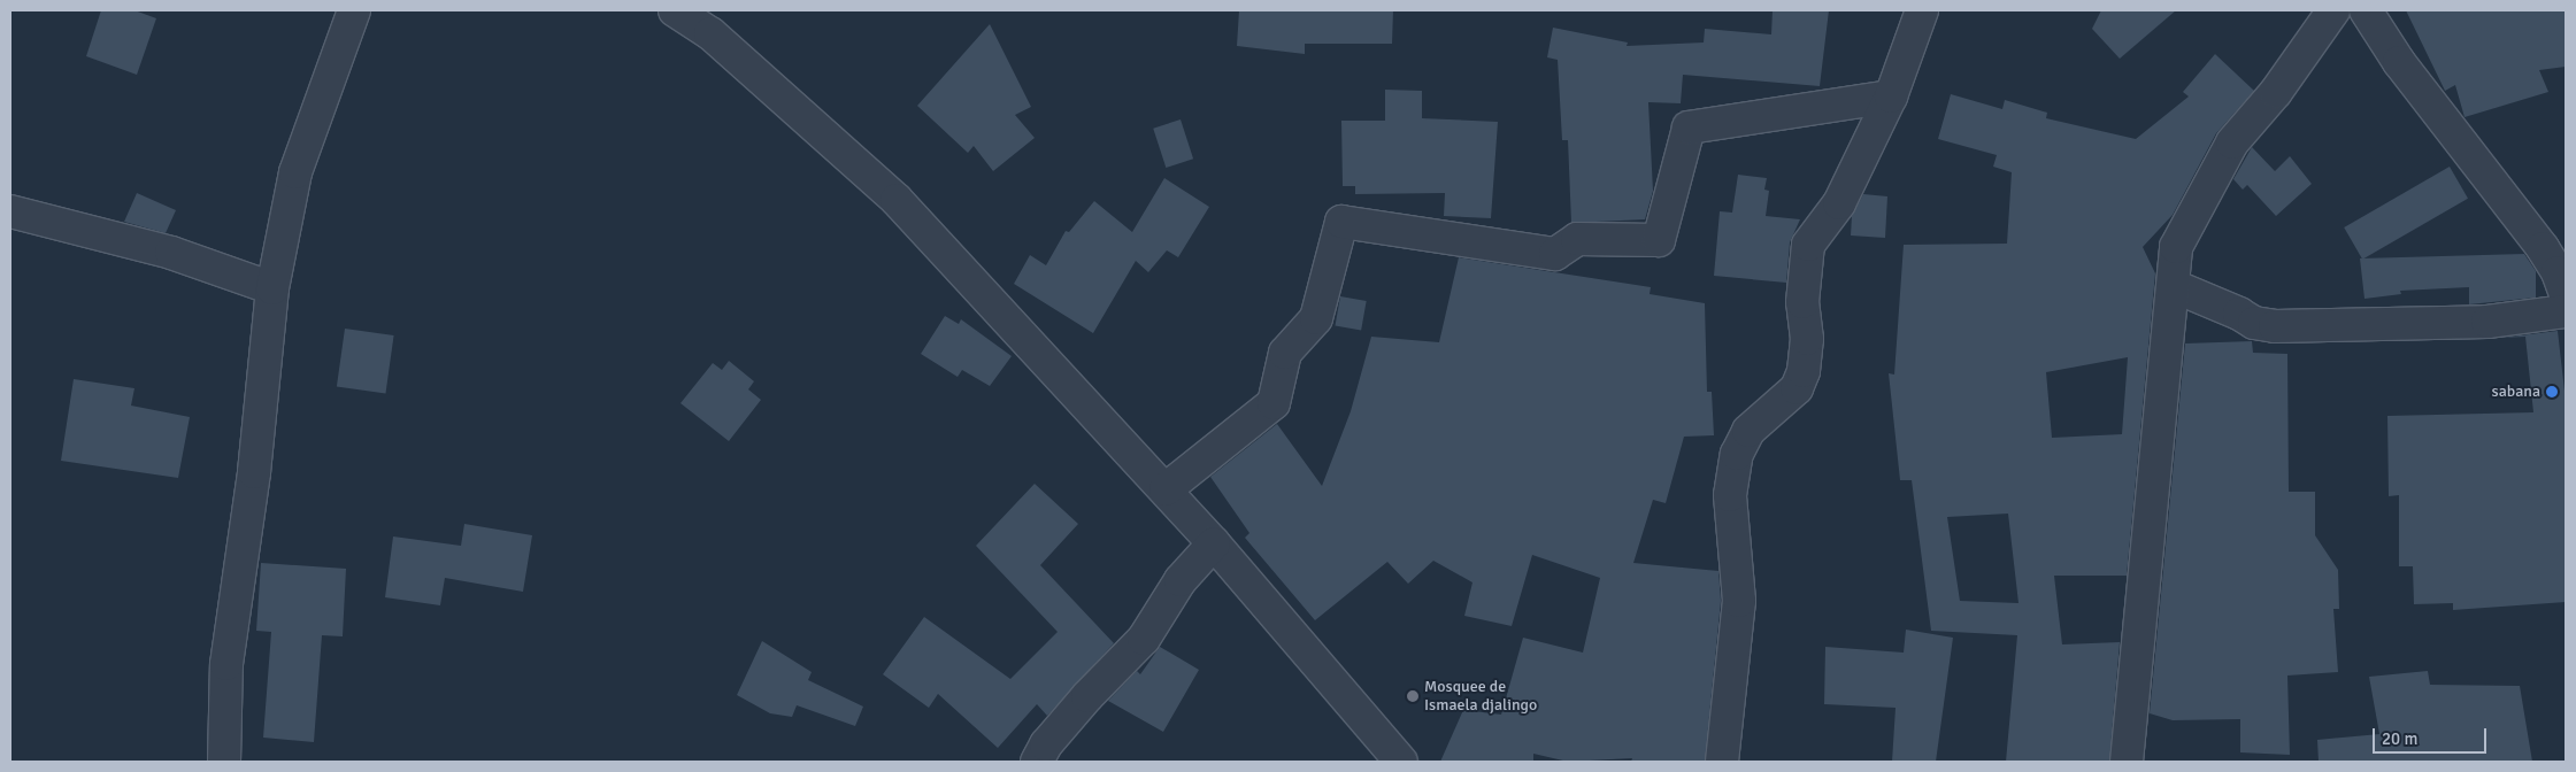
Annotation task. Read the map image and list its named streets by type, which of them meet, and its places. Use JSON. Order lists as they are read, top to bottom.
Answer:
{
  "places": ["sabana", "Mosquee de Ismaela djalingo"],
  "scale_bar": "20 m"
}
